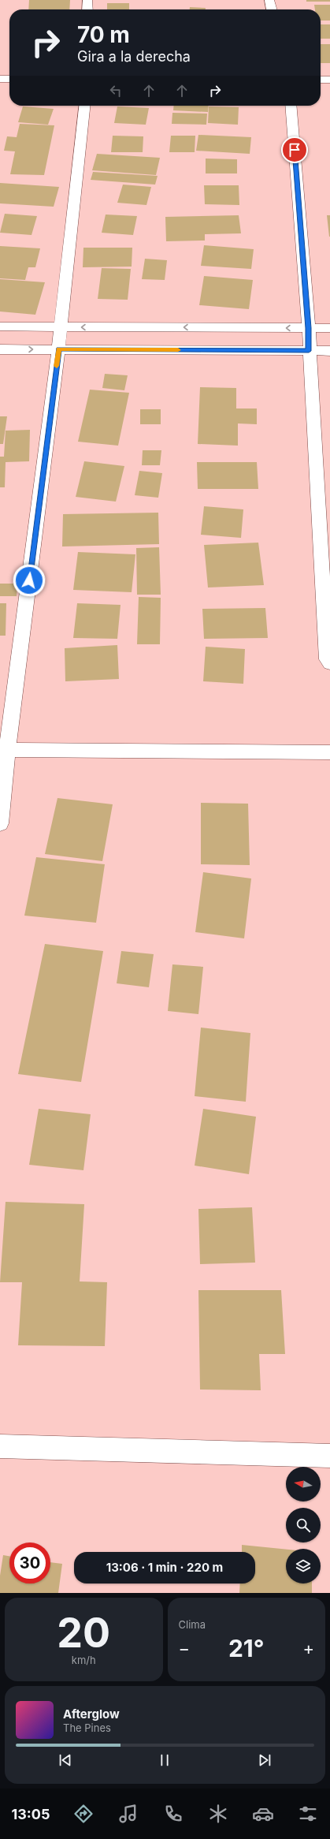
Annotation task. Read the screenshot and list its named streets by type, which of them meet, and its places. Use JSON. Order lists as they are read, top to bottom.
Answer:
{
  "north": "left",
  "page": {
    "turn": ["70 m", "Gira a la derecha"],
    "limit": "30",
    "trip": "13:06 · 1 min · 220 m",
    "tile": [
      ["20", "km/h"],
      "Clima"
    ],
    "heat": ["−", "21°", "+"],
    "song": ["Afterglow", "The Pines"],
    "tabs": "13:05"
  }
}
